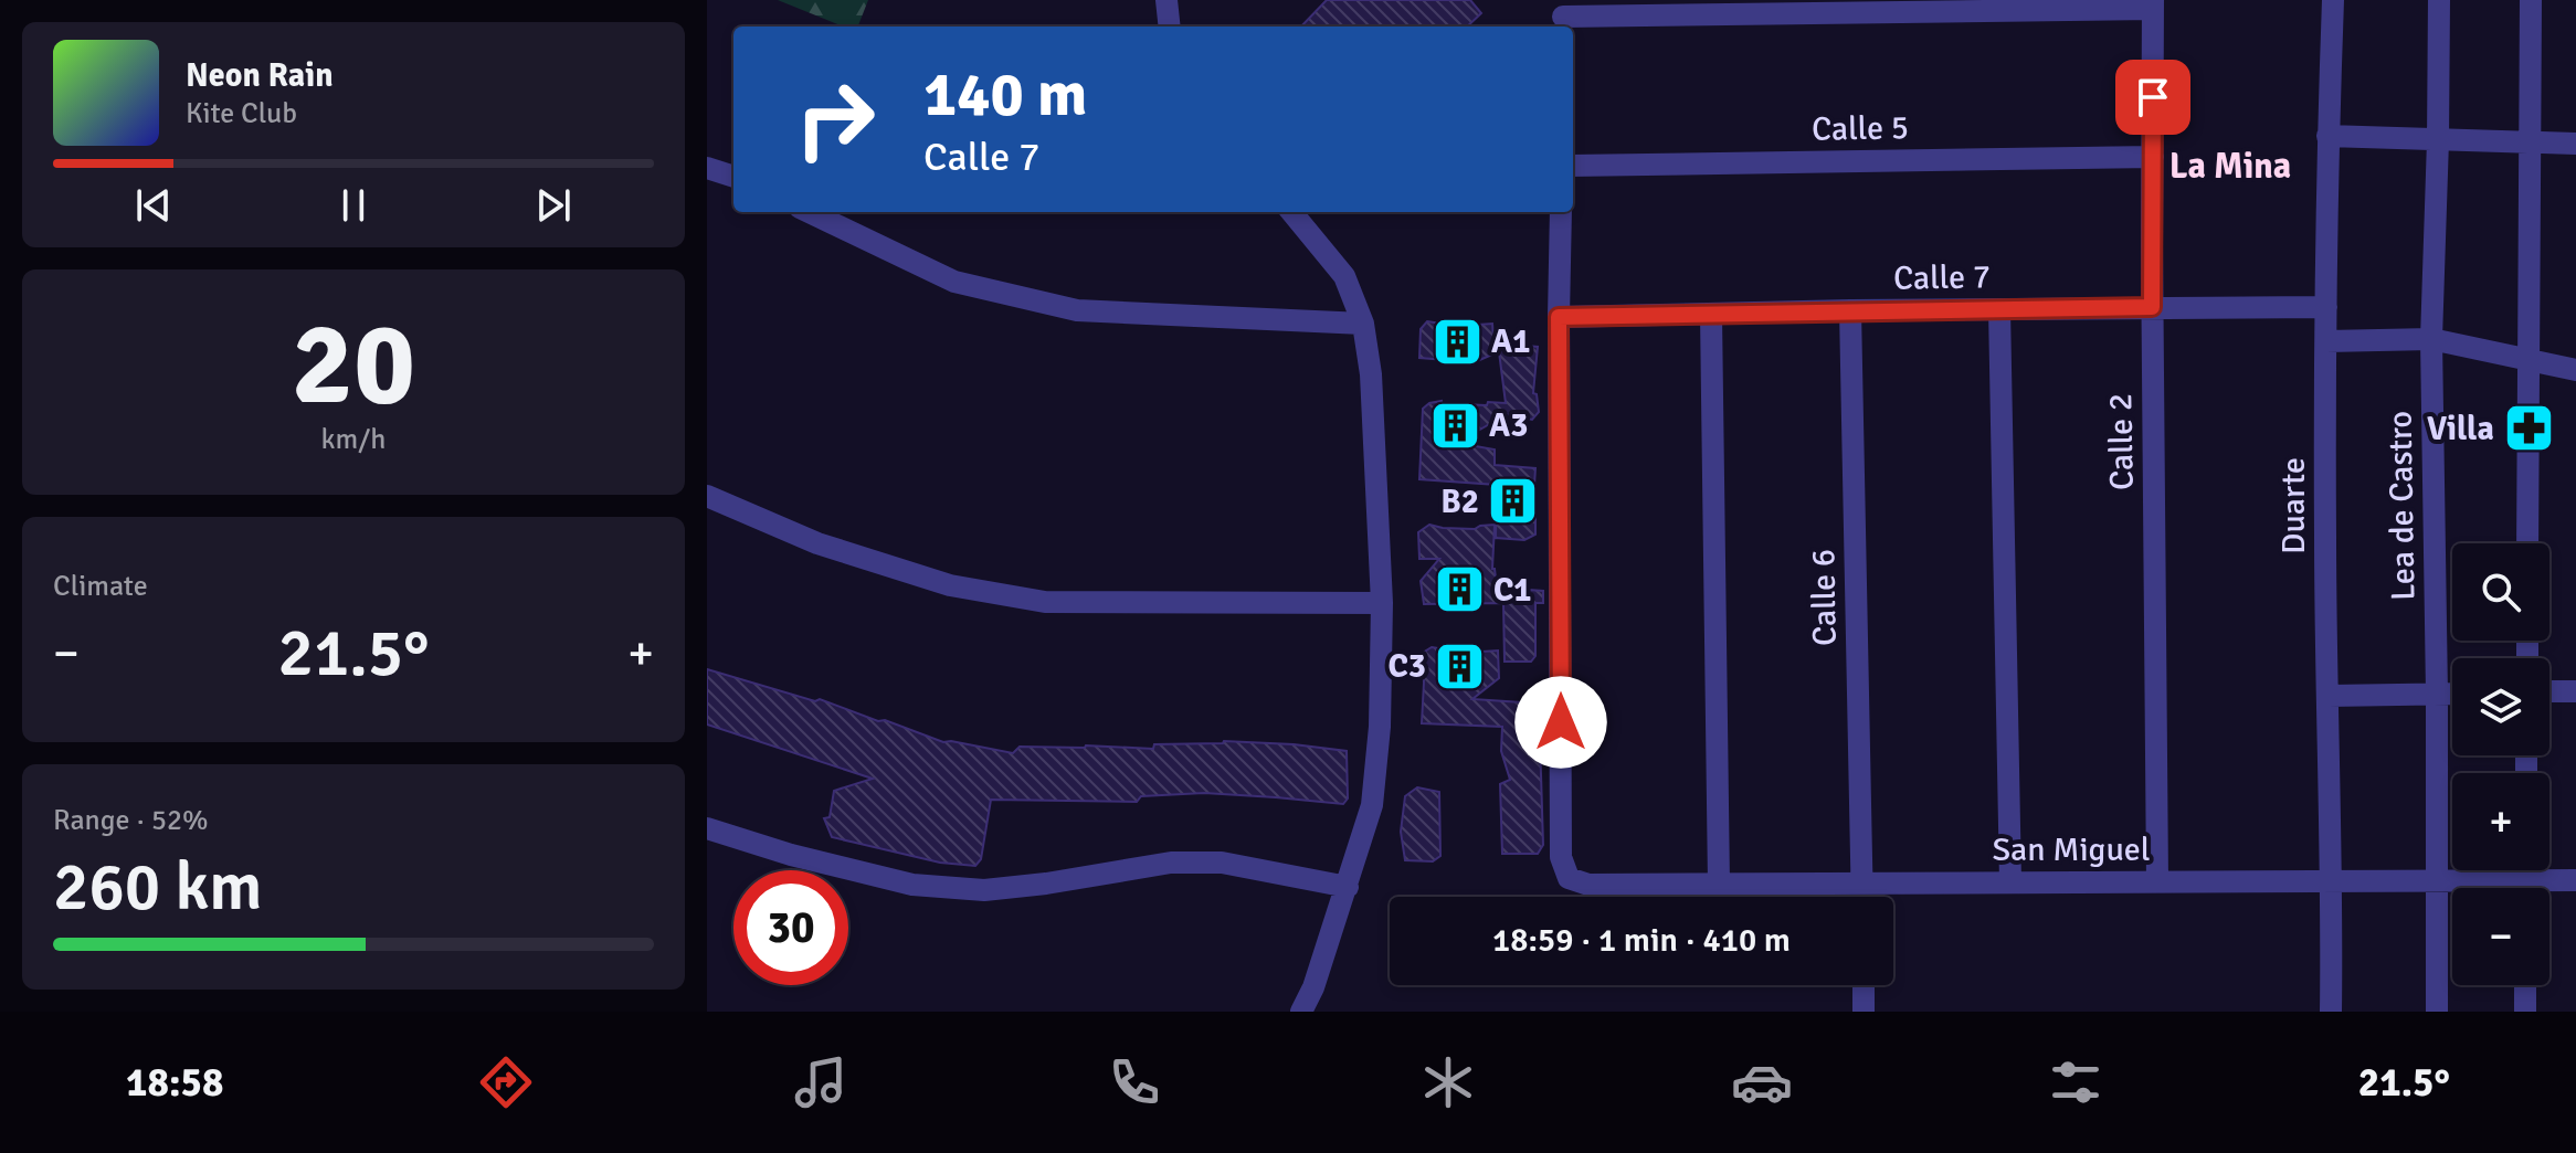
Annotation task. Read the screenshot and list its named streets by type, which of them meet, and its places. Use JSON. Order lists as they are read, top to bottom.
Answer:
{
  "streets": {
    "street": [
      "Calle 5",
      "Calle 7",
      "Calle 2",
      "Duarte",
      "Lea de Castro",
      "Calle 6",
      "San Miguel"
    ]
  },
  "crossings": [
    ["Calle 5", "Calle 2"],
    ["Calle 7", "Calle 2"],
    ["Calle 7", "Duarte"],
    ["Calle 7", "Calle 6"],
    ["Calle 7", "San Miguel"],
    ["Calle 2", "San Miguel"],
    ["Duarte", "San Miguel"],
    ["Lea de Castro", "San Miguel"],
    ["Calle 6", "San Miguel"]
  ],
  "districts": ["La Mina"],
  "places": {
    "building": [
      "A1",
      "A3",
      "B2",
      "C1",
      "C3"
    ],
    "pharmacy": ["Villa"]
  },
  "page": {
    "turn": ["140 m", "Calle 7"],
    "song": ["Neon Rain", "Kite Club"],
    "tile": [
      ["20", "km/h"],
      "Climate",
      ["Range · 52%", "260 km"]
    ],
    "map_buttons": ["+", "−"],
    "heat": ["−", "21.5°", "+"],
    "limit": "30",
    "trip": "18:59 · 1 min · 410 m",
    "tabs": ["18:58", "21.5°"]
  }
}
